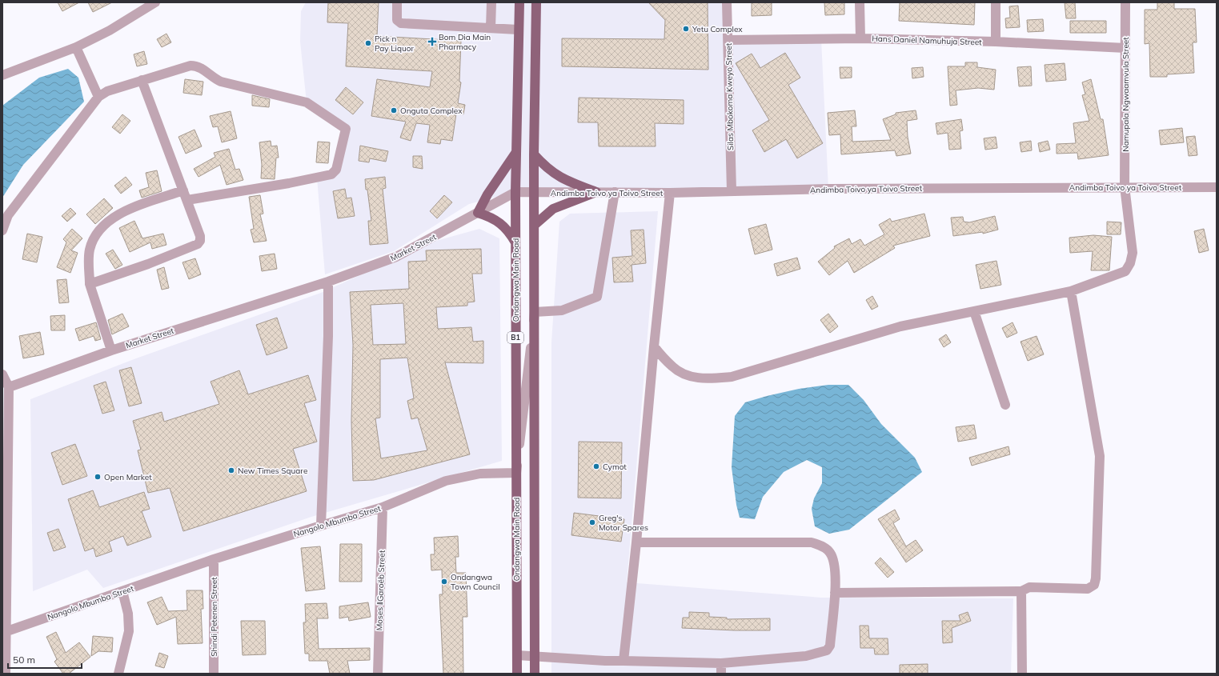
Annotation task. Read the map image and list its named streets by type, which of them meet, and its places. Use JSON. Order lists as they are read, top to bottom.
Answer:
{
  "streets": {
    "main road": ["Ondangwa Main Road", "B1"],
    "street": [
      "Hans Daniel Namuhuja Street",
      "Namupala Ngwaamvula Street",
      "Silas Mbokoma Kweyo Street",
      "Andimba Toivo ya Toivo Street",
      "Market Street",
      "Nangolo Mbumba Street",
      "Moses ǁGaroëb Street",
      "Shindi Petenen Street"
    ]
  },
  "crossings": [
    ["Hans Daniel Namuhuja Street", "Namupala Ngwaamvula Street"],
    ["Hans Daniel Namuhuja Street", "Silas Mbokoma Kweyo Street"],
    ["Namupala Ngwaamvula Street", "Andimba Toivo ya Toivo Street"],
    ["Silas Mbokoma Kweyo Street", "Andimba Toivo ya Toivo Street"],
    ["Andimba Toivo ya Toivo Street", "Market Street"],
    ["Andimba Toivo ya Toivo Street", "Ondangwa Main Road"],
    ["Andimba Toivo ya Toivo Street", "B1"],
    ["Market Street", "Ondangwa Main Road"],
    ["Ondangwa Main Road", "Nangolo Mbumba Street"],
    ["Nangolo Mbumba Street", "Moses ǁGaroëb Street"],
    ["Nangolo Mbumba Street", "Shindi Petenen Street"]
  ],
  "places": {
    "other": [
      "Yetu Complex",
      "Pick n Pay Liquor",
      "Onguta Complex",
      "Cymot",
      "New Times Square",
      "Open Market",
      "Greg's Motor Spares",
      "Ondangwa Town Council"
    ],
    "health": ["Bom Dia Main Pharmacy"]
  },
  "scale_bar": "50 m"
}
